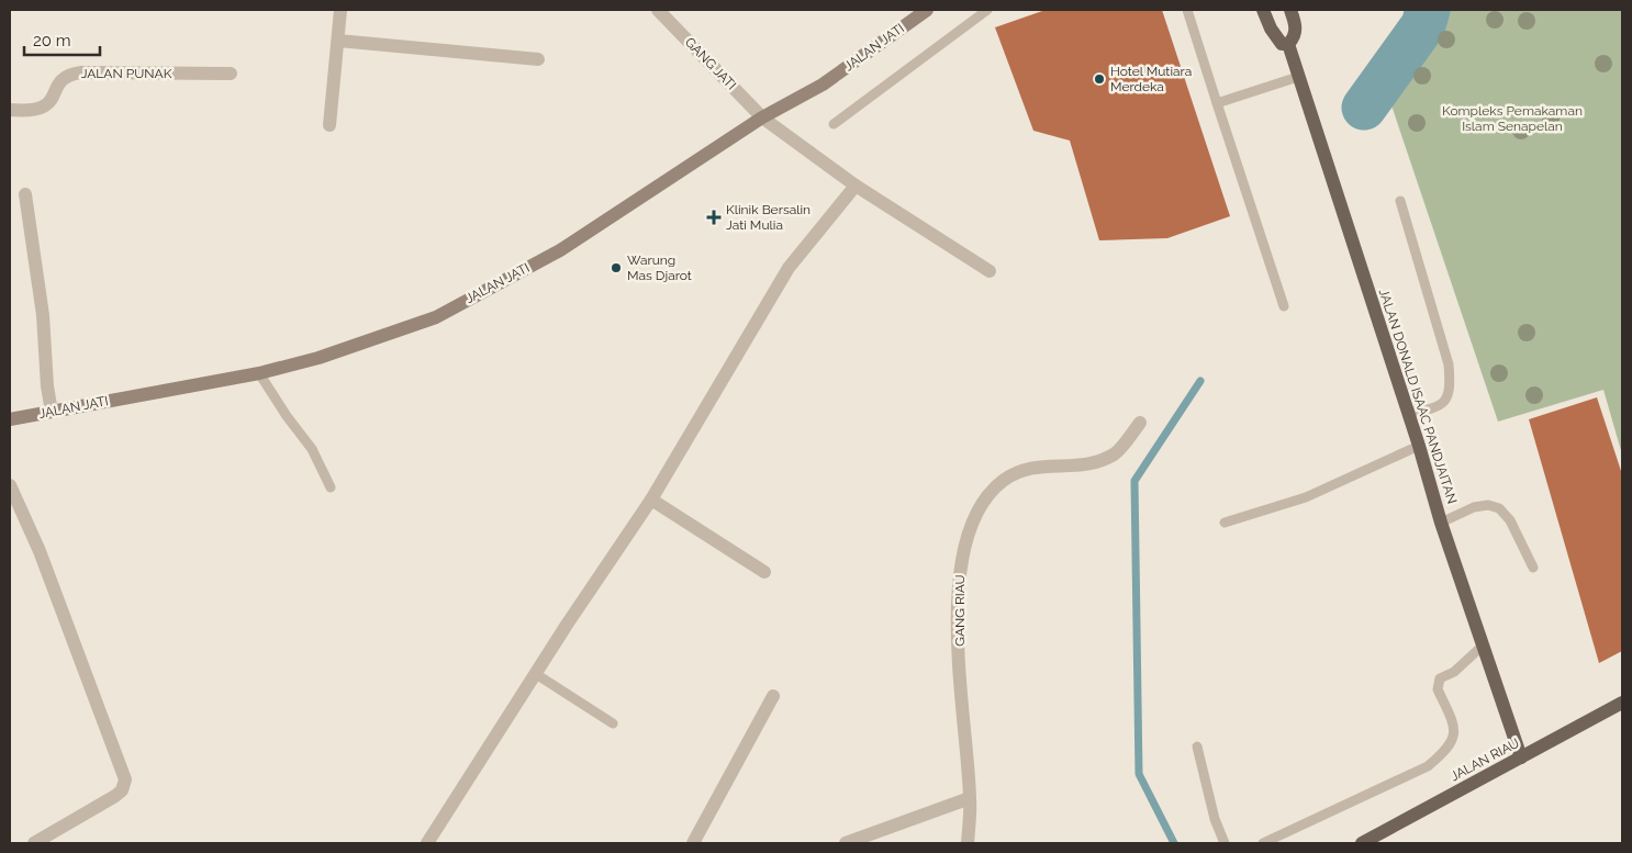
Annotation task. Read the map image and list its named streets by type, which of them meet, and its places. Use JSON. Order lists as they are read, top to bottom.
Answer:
{
  "streets": {
    "main road": ["JALAN JATI", "JALAN DONALD ISAAC PANDJAITAN", "JALAN RIAU"],
    "street": ["GANG JATI", "JALAN PUNAK", "GANG RIAU"]
  },
  "crossings": [
    ["JALAN JATI", "GANG JATI"],
    ["JALAN DONALD ISAAC PANDJAITAN", "JALAN RIAU"]
  ],
  "parks": ["Kompleks Pemakaman Islam Senapelan"],
  "places": {
    "other": ["Hotel Mutiara Merdeka", "Warung Mas Djarot"],
    "health": ["Klinik Bersalin Jati Mulia"]
  },
  "scale_bar": "20 m"
}
